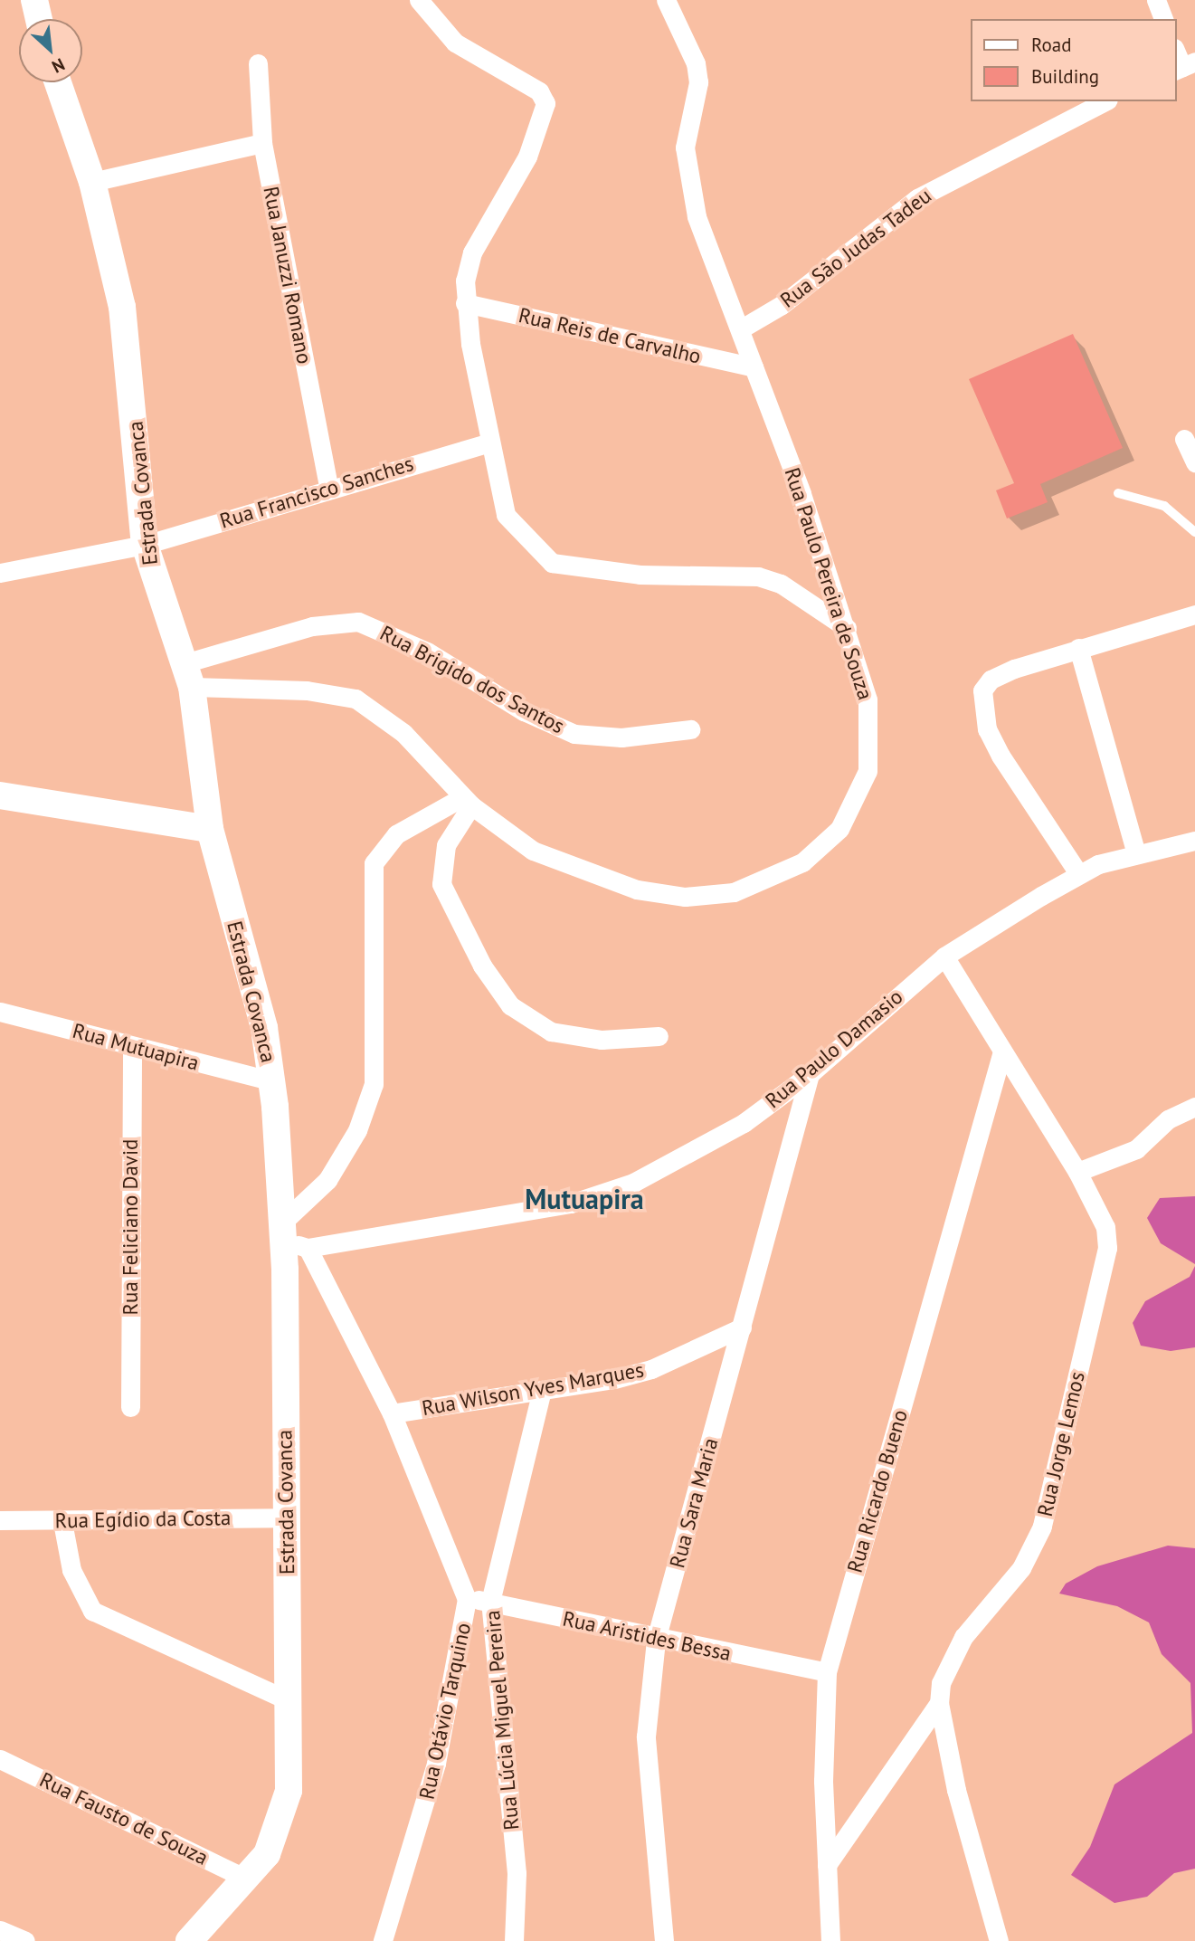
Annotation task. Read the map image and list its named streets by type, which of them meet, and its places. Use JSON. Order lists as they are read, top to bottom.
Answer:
{
  "streets": {
    "street": [
      "Rua São Judas Tadeu",
      "Rua Januzzi Romano",
      "Rua Reis de Carvalho",
      "Rua Francisco Sanches",
      "Estrada Covanca",
      "Rua Paulo Pereira de Souza",
      "Rua Brigido dos Santos",
      "Rua Mutuapira",
      "Rua Paulo Damasio",
      "Rua Feliciano David",
      "Rua Wilson Yves Marques",
      "Rua Jorge Lemos",
      "Rua Ricardo Bueno",
      "Rua Sara Maria",
      "Rua Egídio da Costa",
      "Rua Aristides Bessa",
      "Rua Otávio Tarquino",
      "Rua Lúcia Miguel Pereira",
      "Rua Fausto de Souza"
    ]
  },
  "crossings": [
    ["Rua São Judas Tadeu", "Rua Paulo Pereira de Souza"],
    ["Rua Januzzi Romano", "Rua Francisco Sanches"],
    ["Rua Reis de Carvalho", "Rua Paulo Pereira de Souza"],
    ["Rua Francisco Sanches", "Estrada Covanca"],
    ["Estrada Covanca", "Rua Paulo Pereira de Souza"],
    ["Estrada Covanca", "Rua Brigido dos Santos"],
    ["Estrada Covanca", "Rua Mutuapira"],
    ["Estrada Covanca", "Rua Paulo Damasio"],
    ["Estrada Covanca", "Rua Egídio da Costa"],
    ["Estrada Covanca", "Rua Fausto de Souza"],
    ["Rua Paulo Pereira de Souza", "Rua Brigido dos Santos"],
    ["Rua Mutuapira", "Rua Feliciano David"],
    ["Rua Paulo Damasio", "Rua Jorge Lemos"],
    ["Rua Paulo Damasio", "Rua Sara Maria"],
    ["Rua Wilson Yves Marques", "Rua Sara Maria"],
    ["Rua Wilson Yves Marques", "Rua Otávio Tarquino"],
    ["Rua Wilson Yves Marques", "Rua Lúcia Miguel Pereira"],
    ["Rua Jorge Lemos", "Rua Ricardo Bueno"],
    ["Rua Ricardo Bueno", "Rua Aristides Bessa"],
    ["Rua Sara Maria", "Rua Aristides Bessa"],
    ["Rua Aristides Bessa", "Rua Otávio Tarquino"],
    ["Rua Aristides Bessa", "Rua Lúcia Miguel Pereira"]
  ],
  "districts": ["Mutuapira"],
  "legend": ["Road", "Building"],
  "north": "bottom right"
}
